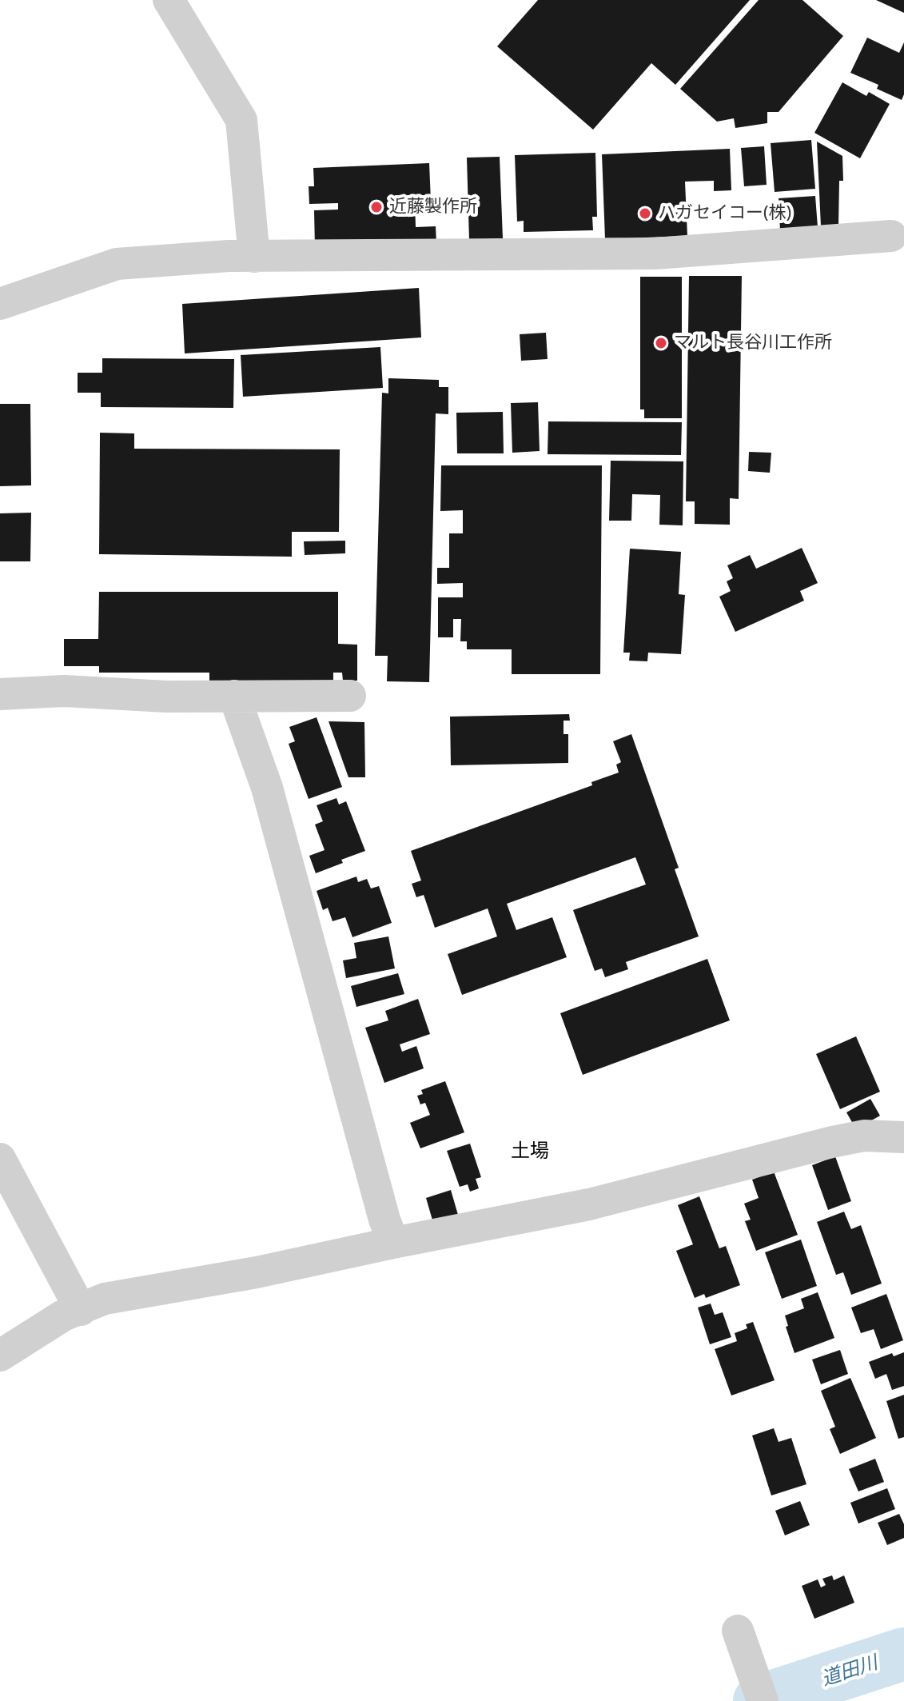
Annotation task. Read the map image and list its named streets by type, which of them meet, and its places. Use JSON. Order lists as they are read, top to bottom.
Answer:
{
  "districts": ["土場"],
  "water": ["道田川"],
  "places": ["近藤製作所", "ハガセイコー(株)", "マルト長谷川工作所"]
}
